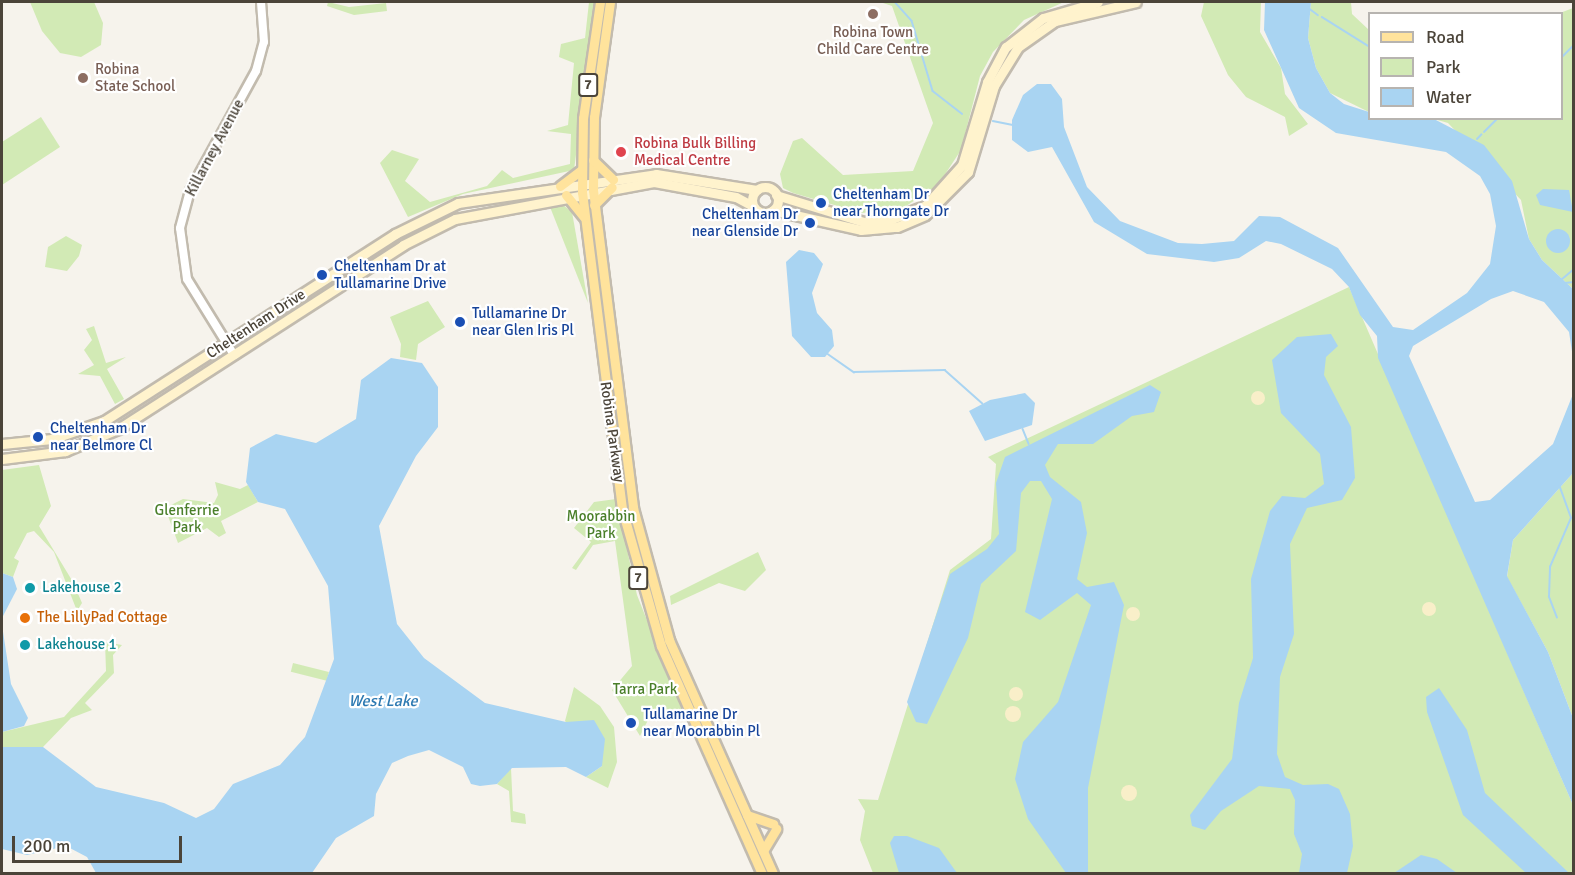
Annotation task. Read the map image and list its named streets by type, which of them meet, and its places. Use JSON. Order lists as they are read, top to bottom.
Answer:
{
  "streets": {
    "main road": ["7", "Cheltenham Drive", "Robina Parkway"],
    "street": ["Killarney Avenue"]
  },
  "crossings": [
    ["Killarney Avenue", "Cheltenham Drive"],
    ["Cheltenham Drive", "Robina Parkway"]
  ],
  "water": ["West Lake"],
  "parks": ["Glenferrie Park", "Moorabbin Park", "Tarra Park"],
  "places": [
    "Robina Town Child Care Centre",
    "Robina State School",
    "Robina Bulk Billing Medical Centre",
    "Cheltenham Dr near Thorngate Dr",
    "Cheltenham Dr near Glenside Dr",
    "Cheltenham Dr at Tullamarine Drive",
    "Tullamarine Dr near Glen Iris Pl",
    "Cheltenham Dr near Belmore Cl",
    "Lakehouse 2",
    "The LillyPad Cottage",
    "Lakehouse 1",
    "Tullamarine Dr near Moorabbin Pl"
  ],
  "legend": ["Road", "Park", "Water"],
  "scale_bar": "200 m"
}
